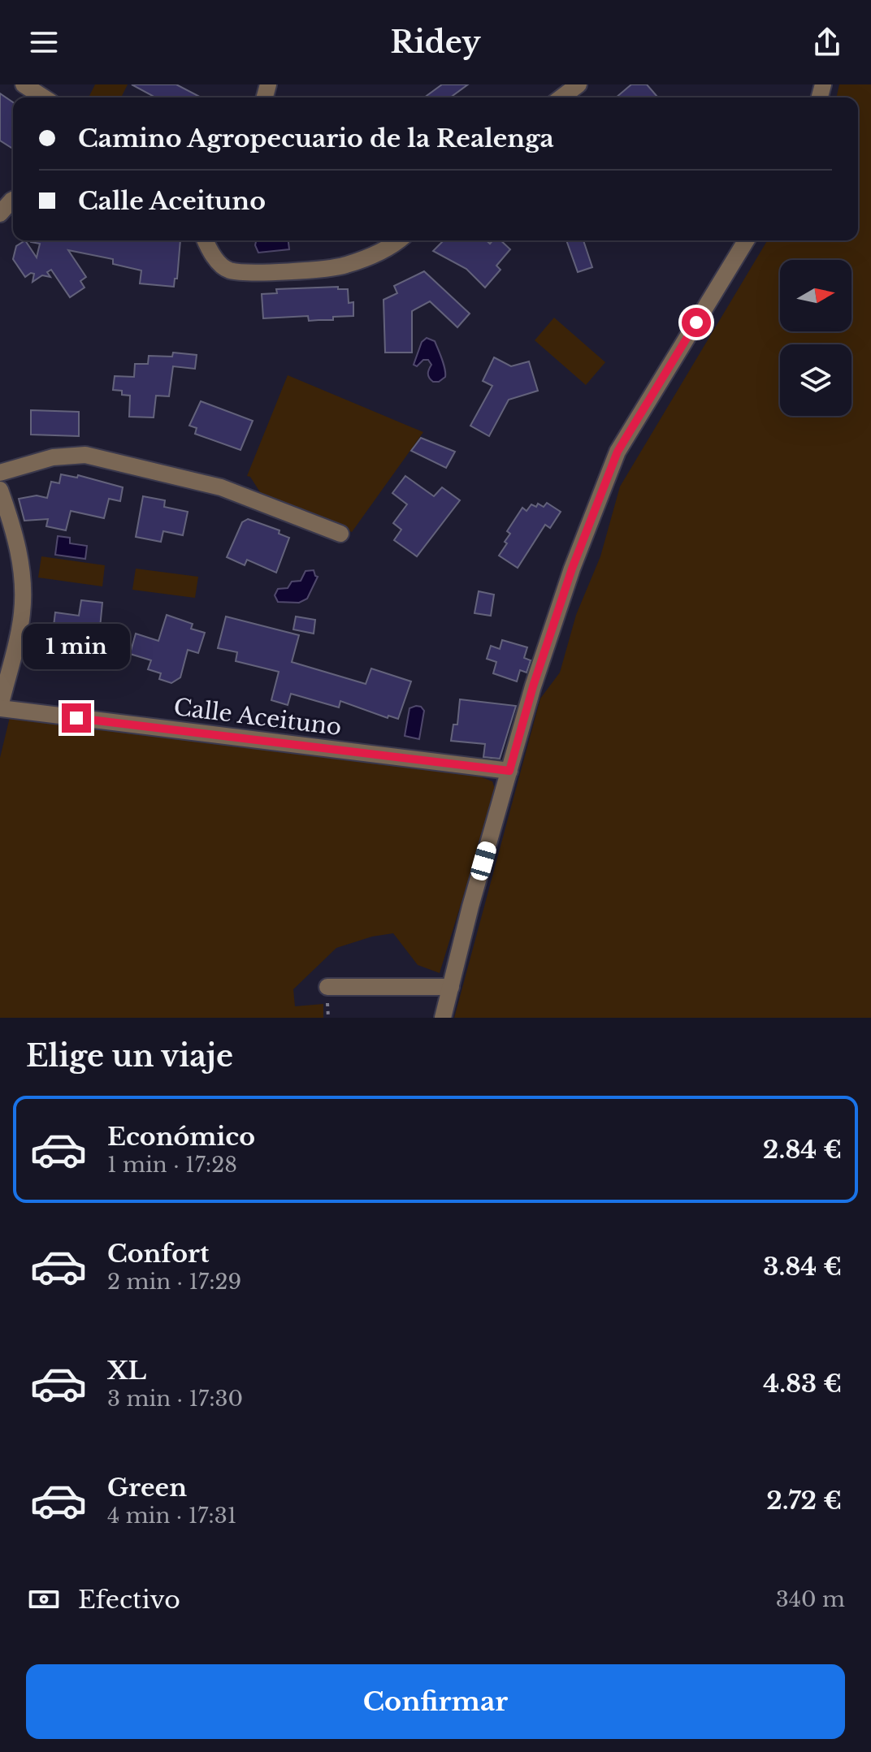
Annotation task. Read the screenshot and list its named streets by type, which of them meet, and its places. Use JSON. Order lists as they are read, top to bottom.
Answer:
{
  "streets": {
    "street": ["Calle Aceituno"]
  },
  "north": "right",
  "page": {
    "header": "Ridey",
    "banner": ["Camino Agropecuario de la Realenga", "Calle Aceituno"],
    "bubble": "1 min",
    "heading": "Elige un viaje",
    "list": [
      {
        "name": "Económico",
        "note": "1 min · 17:28",
        "value": "2.84 €"
      },
      {
        "name": "Confort",
        "note": "2 min · 17:29",
        "value": "3.84 €"
      },
      {
        "name": "XL",
        "note": "3 min · 17:30",
        "value": "4.83 €"
      },
      {
        "name": "Green",
        "note": "4 min · 17:31",
        "value": "2.72 €"
      }
    ],
    "pay": ["Efectivo", "340 m"],
    "buttons": "Confirmar"
  }
}
